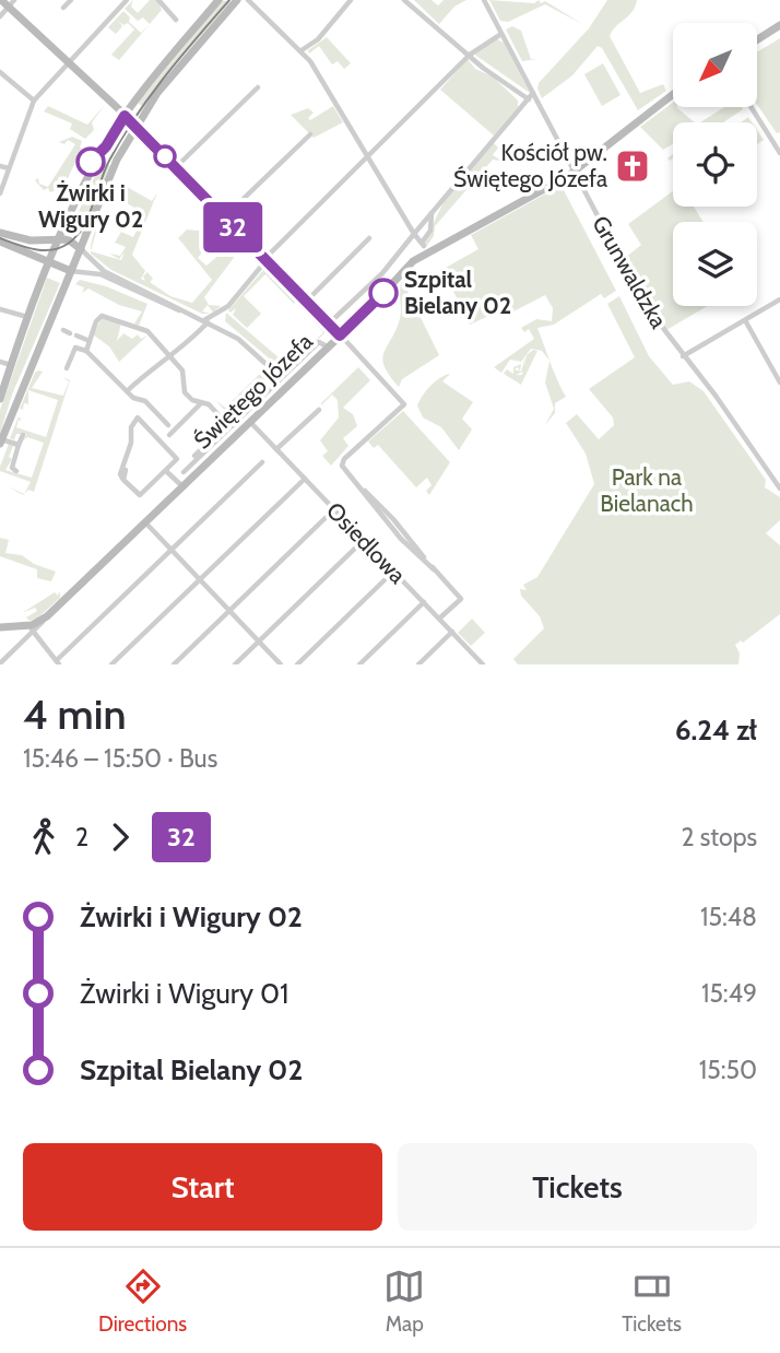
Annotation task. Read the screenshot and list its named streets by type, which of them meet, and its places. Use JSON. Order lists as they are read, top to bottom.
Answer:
{
  "streets": {
    "street": ["Grunwaldzka", "Świętego Józefa", "Osiedlowa"]
  },
  "crossings": [
    ["Grunwaldzka", "Świętego Józefa"],
    ["Świętego Józefa", "Osiedlowa"]
  ],
  "parks": ["Park na Bielanach"],
  "places": {
    "other": ["Żwirki i Wigury 02", "Szpital Bielany 02"],
    "church": ["Kościół pw. Świętego Józefa"]
  },
  "lines": ["bus line 32"],
  "north": "bottom left",
  "page": {
    "on_map": "32",
    "heading": ["4 min", "15:46 – 15:50 · Bus", "6.24 zł"],
    "legs": ["2", "32", "2 stops"],
    "list": [
      {
        "name": "Żwirki i Wigury 02",
        "value": "15:48"
      },
      {
        "name": "Żwirki i Wigury 01",
        "value": "15:49"
      },
      {
        "name": "Szpital Bielany 02",
        "value": "15:50"
      }
    ],
    "buttons": ["Start", "Tickets"],
    "tabs": ["Directions", "Map", "Tickets"]
  }
}
